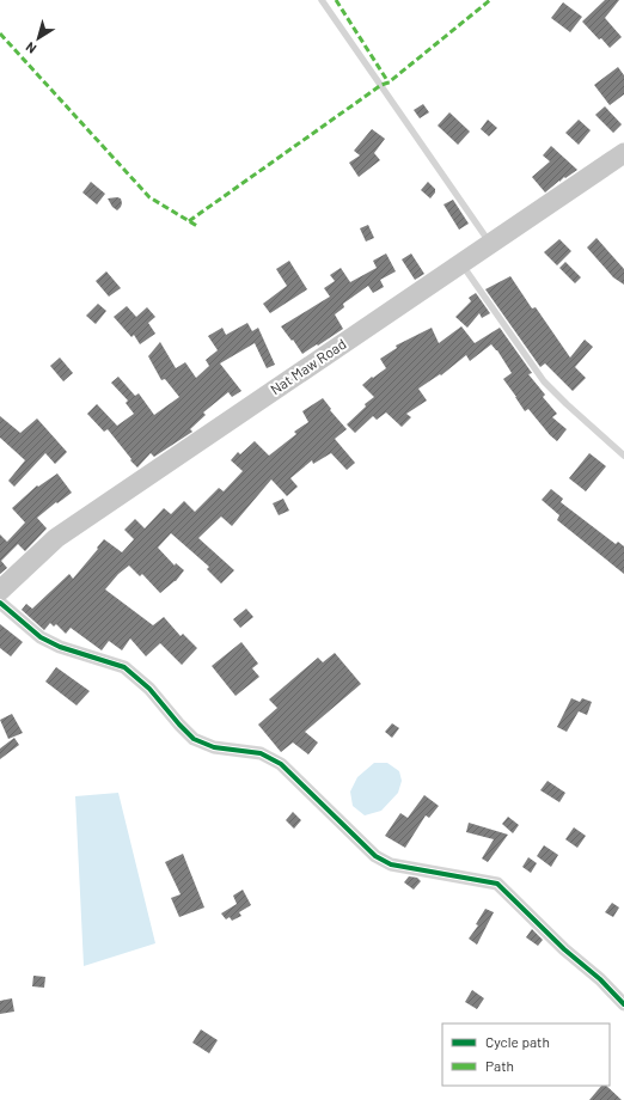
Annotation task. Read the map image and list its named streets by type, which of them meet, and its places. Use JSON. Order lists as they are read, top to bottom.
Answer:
{
  "streets": {
    "main road": ["Nat Maw Road"]
  },
  "legend": ["Cycle path", "Path"],
  "north": "bottom left"
}
